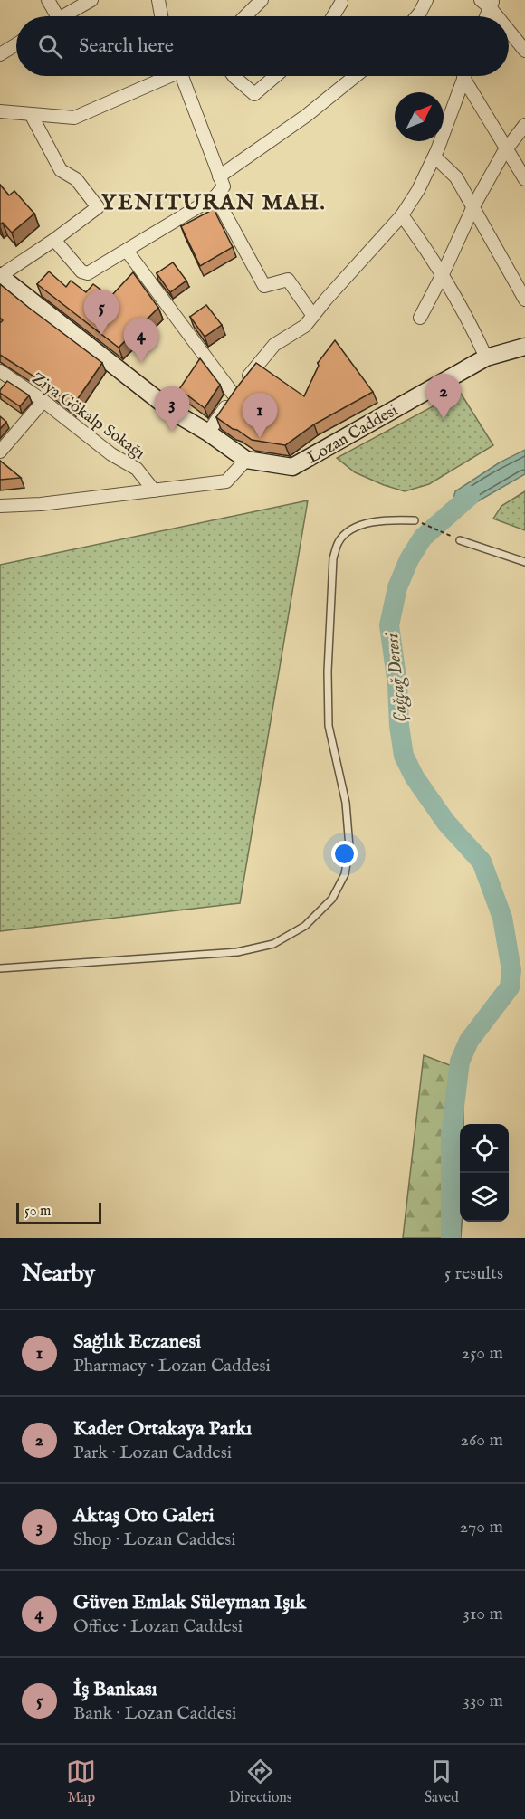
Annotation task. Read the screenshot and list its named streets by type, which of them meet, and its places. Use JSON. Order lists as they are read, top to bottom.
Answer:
{
  "streets": {
    "main road": ["Lozan Caddesi"],
    "street": ["Ziya Gökalp Sokağı"]
  },
  "districts": ["YENITURAN MAH."],
  "water": ["Çağçağ Deresi"],
  "scale_bar": "50 m",
  "north": "top right",
  "page": {
    "search": "Search here",
    "pins": [
      "5",
      "4",
      "2",
      "3",
      "1"
    ],
    "scale": "50 m",
    "heading": ["Nearby", "5 results"],
    "list": [
      {
        "mark": "1",
        "name": "Sağlık Eczanesi",
        "note": "Pharmacy · Lozan Caddesi",
        "value": "250 m"
      },
      {
        "mark": "2",
        "name": "Kader Ortakaya Parkı",
        "note": "Park · Lozan Caddesi",
        "value": "260 m"
      },
      {
        "mark": "3",
        "name": "Aktaş Oto Galeri",
        "note": "Shop · Lozan Caddesi",
        "value": "270 m"
      },
      {
        "mark": "4",
        "name": "Güven Emlak Süleyman Işık",
        "note": "Office · Lozan Caddesi",
        "value": "310 m"
      },
      {
        "mark": "5",
        "name": "İş Bankası",
        "note": "Bank · Lozan Caddesi",
        "value": "330 m"
      }
    ],
    "nav": ["Map", "Directions", "Saved"]
  }
}
